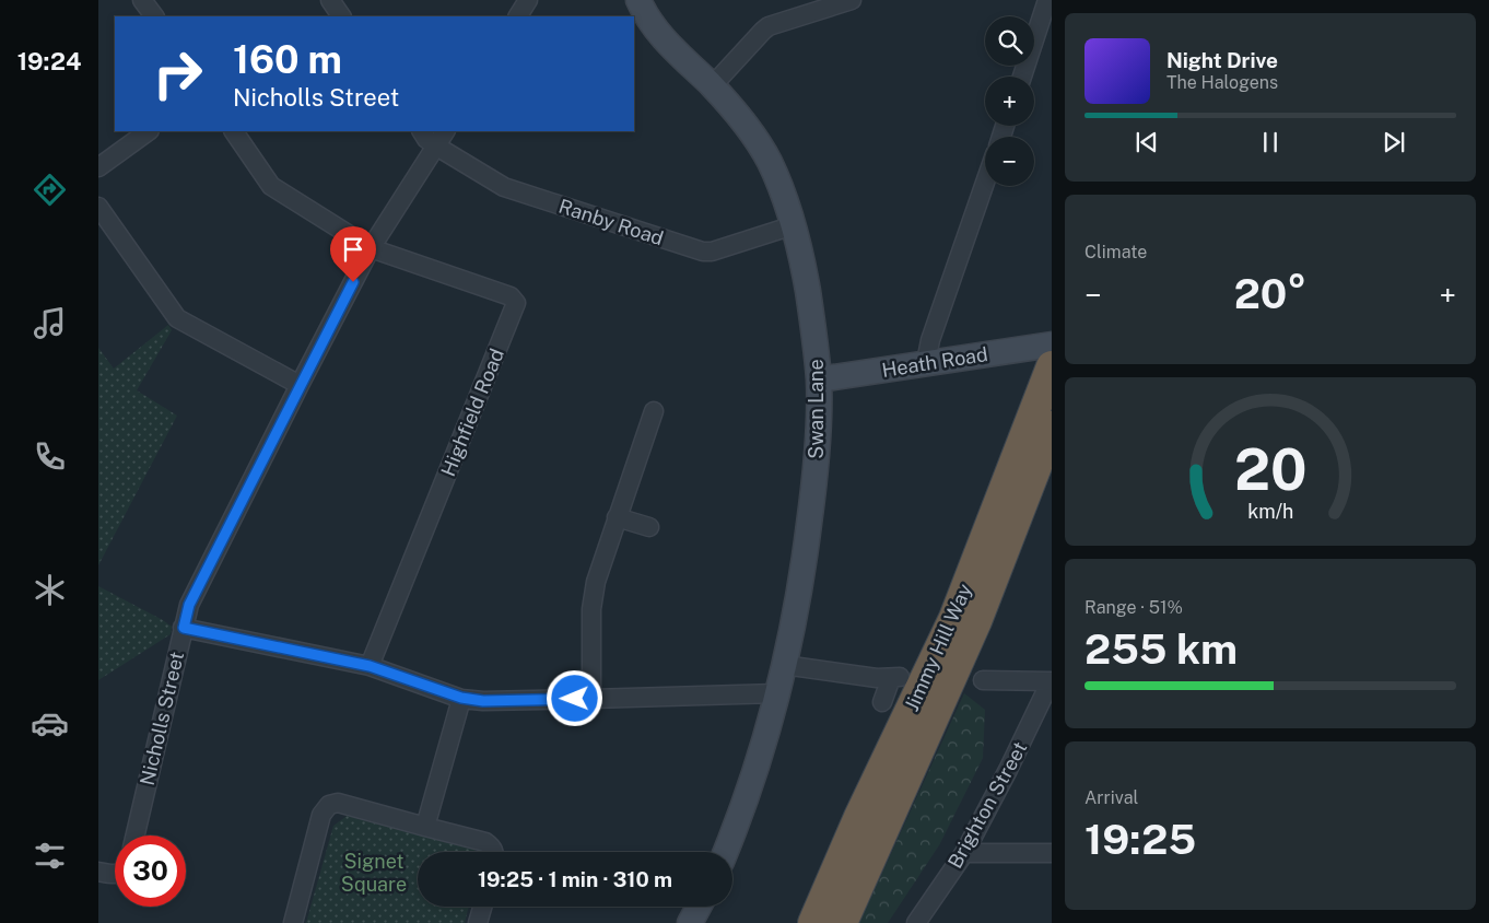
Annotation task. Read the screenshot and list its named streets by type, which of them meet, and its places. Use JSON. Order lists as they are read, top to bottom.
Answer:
{
  "streets": {
    "highway": ["Jimmy Hill Way"],
    "main road": ["Heath Road", "Swan Lane"],
    "street": [
      "Ranby Road",
      "Highfield Road",
      "Nicholls Street",
      "Brighton Street"
    ]
  },
  "crossings": [
    ["Ranby Road", "Swan Lane"],
    ["Ranby Road", "Nicholls Street"],
    ["Heath Road", "Swan Lane"],
    ["Heath Road", "Jimmy Hill Way"],
    ["Highfield Road", "Nicholls Street"]
  ],
  "parks": ["Signet Square"],
  "page": {
    "tabs": "19:24",
    "map_buttons": ["+", "−"],
    "turn": ["160 m", "Nicholls Street"],
    "song": ["Night Drive", "The Halogens"],
    "tile": [
      "Climate",
      ["Range · 51%", "255 km"],
      ["Arrival", "19:25"]
    ],
    "heat": ["−", "20°", "+"],
    "limit": "30",
    "trip": "19:25 · 1 min · 310 m",
    "gauge": ["20", "km/h"]
  }
}
